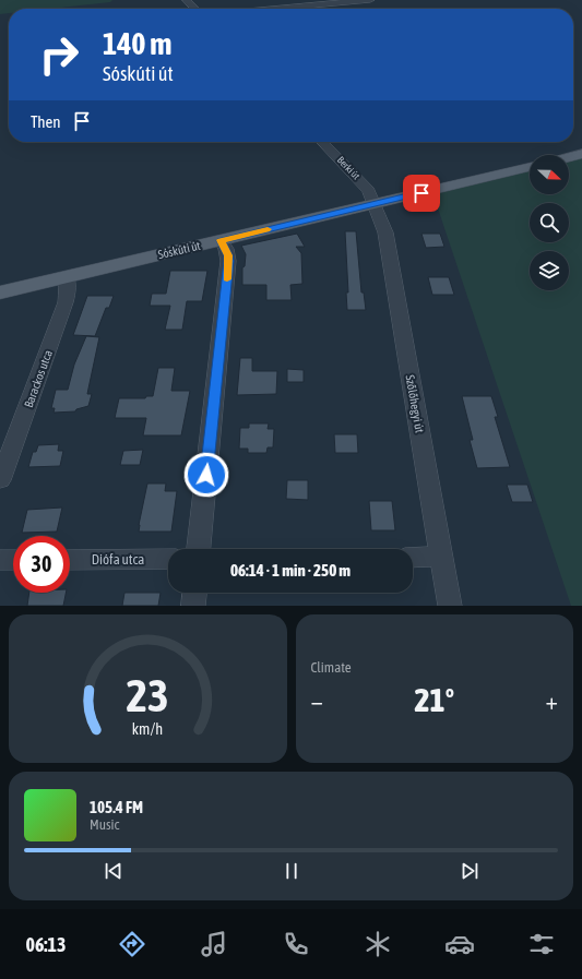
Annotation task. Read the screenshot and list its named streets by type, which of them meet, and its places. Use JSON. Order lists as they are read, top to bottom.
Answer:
{
  "streets": {
    "main road": ["Sóskúti út"],
    "street": [
      "Berki út",
      "Barackos utca",
      "Szőlőhegyi út",
      "Diófa utca"
    ]
  },
  "crossings": [
    ["Berki út", "Sóskúti út"],
    ["Berki út", "Szőlőhegyi út"],
    ["Sóskúti út", "Barackos utca"],
    ["Sóskúti út", "Szőlőhegyi út"]
  ],
  "north": "right",
  "page": {
    "turn": ["140 m", "Sóskúti út"],
    "then": "Then",
    "limit": "30",
    "trip": "06:14 · 1 min · 250 m",
    "tile": "Climate",
    "heat": ["−", "21°", "+"],
    "song": ["105.4 FM", "Music"],
    "tabs": "06:13",
    "gauge": ["23", "km/h"]
  }
}
